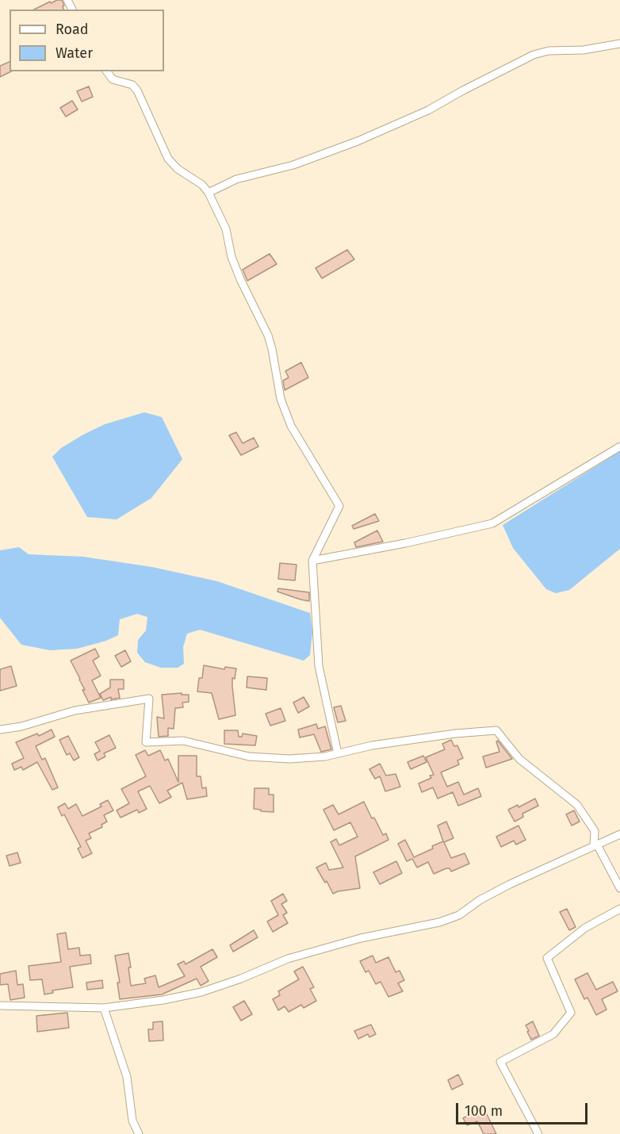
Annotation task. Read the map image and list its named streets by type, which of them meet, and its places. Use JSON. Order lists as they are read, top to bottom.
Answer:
{
  "legend": ["Road", "Water"],
  "scale_bar": "100 m"
}
